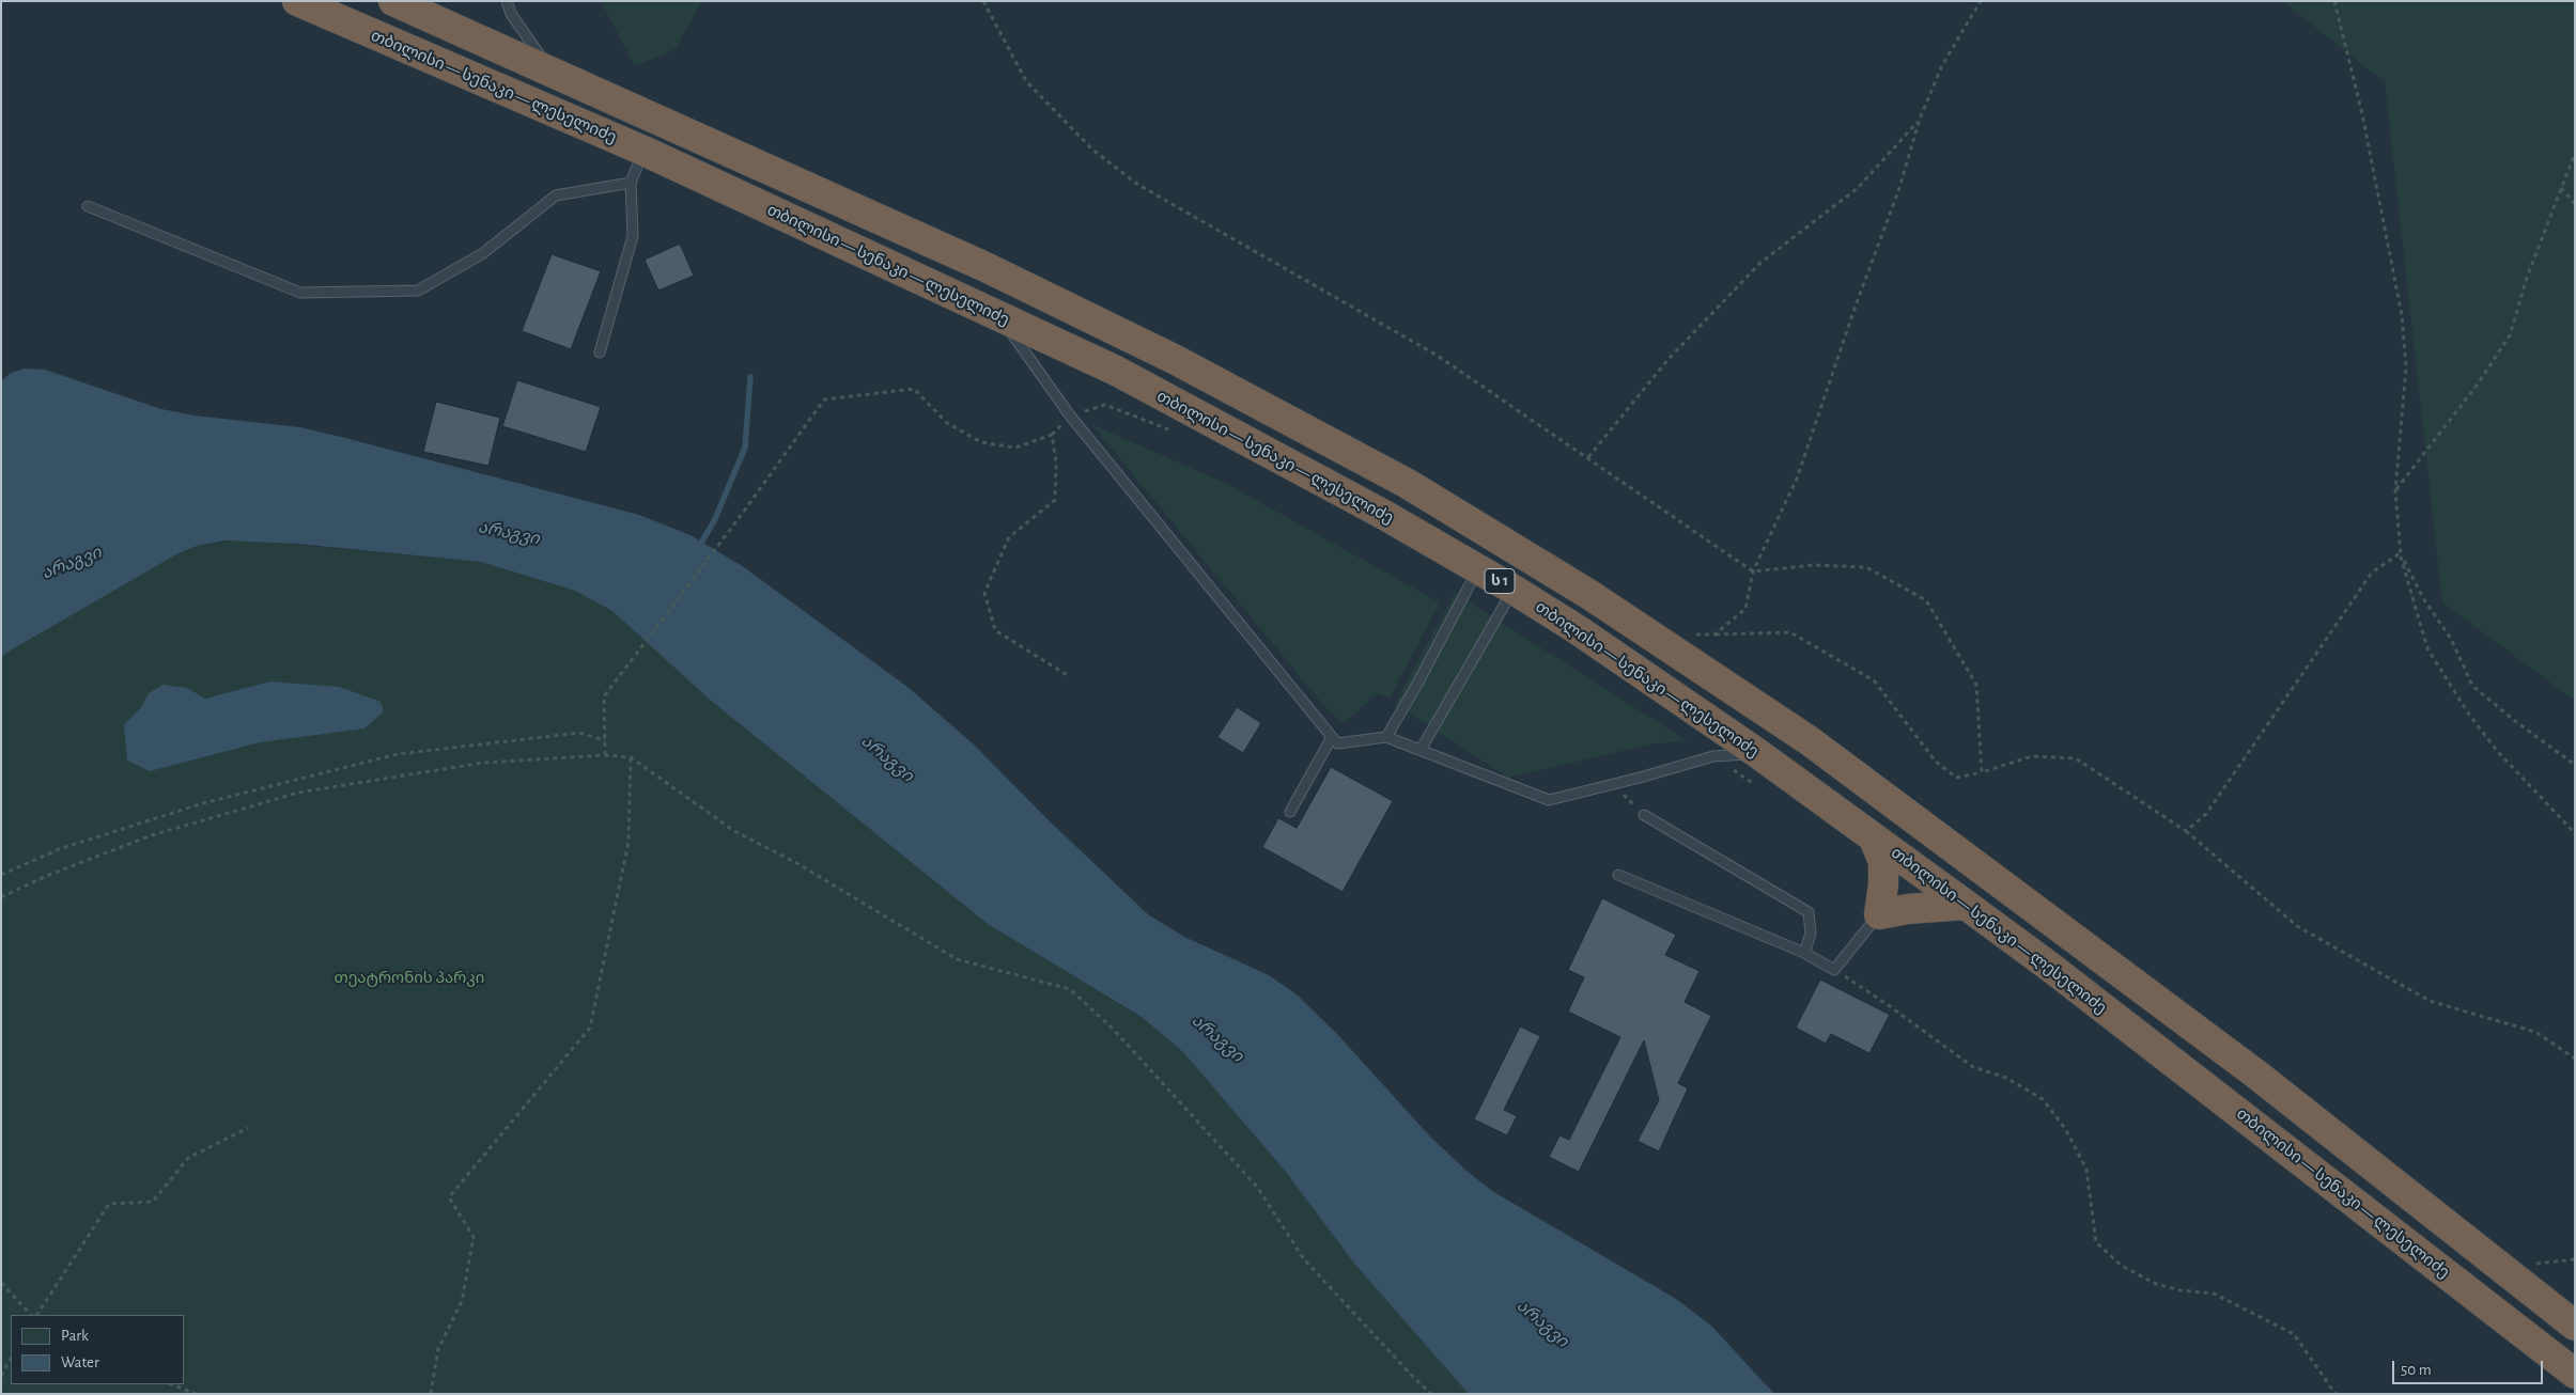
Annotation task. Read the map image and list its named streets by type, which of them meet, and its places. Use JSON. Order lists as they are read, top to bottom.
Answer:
{
  "streets": {
    "highway": ["თბილისი — სენაკი — ლესელიძე", "ს 1"]
  },
  "water": ["არაგვი"],
  "parks": ["თეატრონის პარკი"],
  "legend": ["Park", "Water"],
  "scale_bar": "50 m"
}
